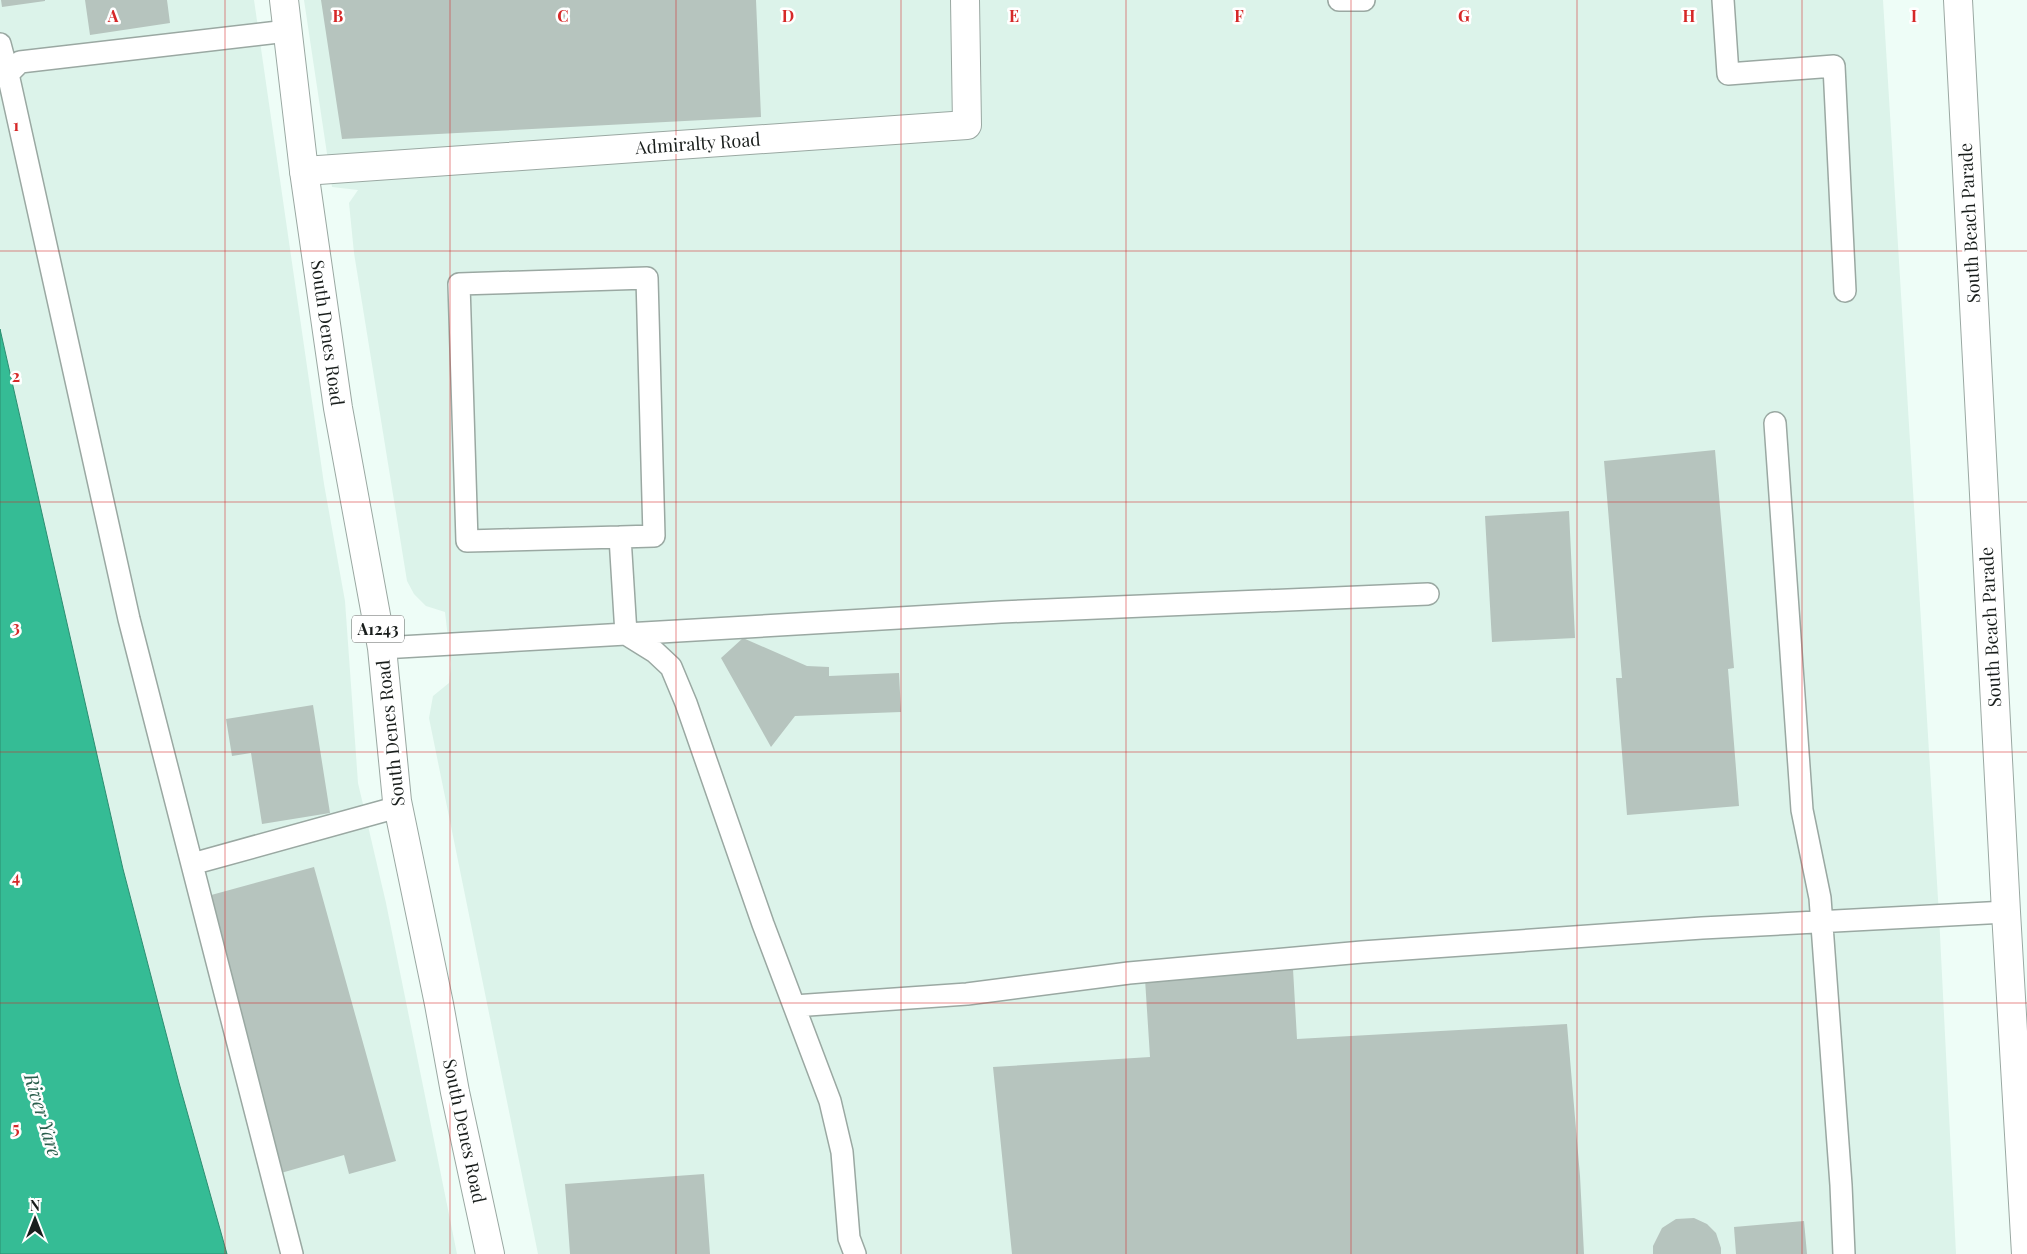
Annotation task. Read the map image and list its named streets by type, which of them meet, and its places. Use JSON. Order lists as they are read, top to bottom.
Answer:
{
  "streets": {
    "street": [
      "Admiralty Road",
      "South Beach Parade",
      "South Denes Road",
      "A1243"
    ]
  },
  "crossings": [
    ["Admiralty Road", "South Denes Road"]
  ],
  "water": ["River Yare"],
  "north": "top",
  "grid": {
    "columns": [
      "A",
      "B",
      "C",
      "D",
      "E",
      "F",
      "G",
      "H",
      "I"
    ],
    "rows": [
      "1",
      "2",
      "3",
      "4",
      "5"
    ]
  }
}
